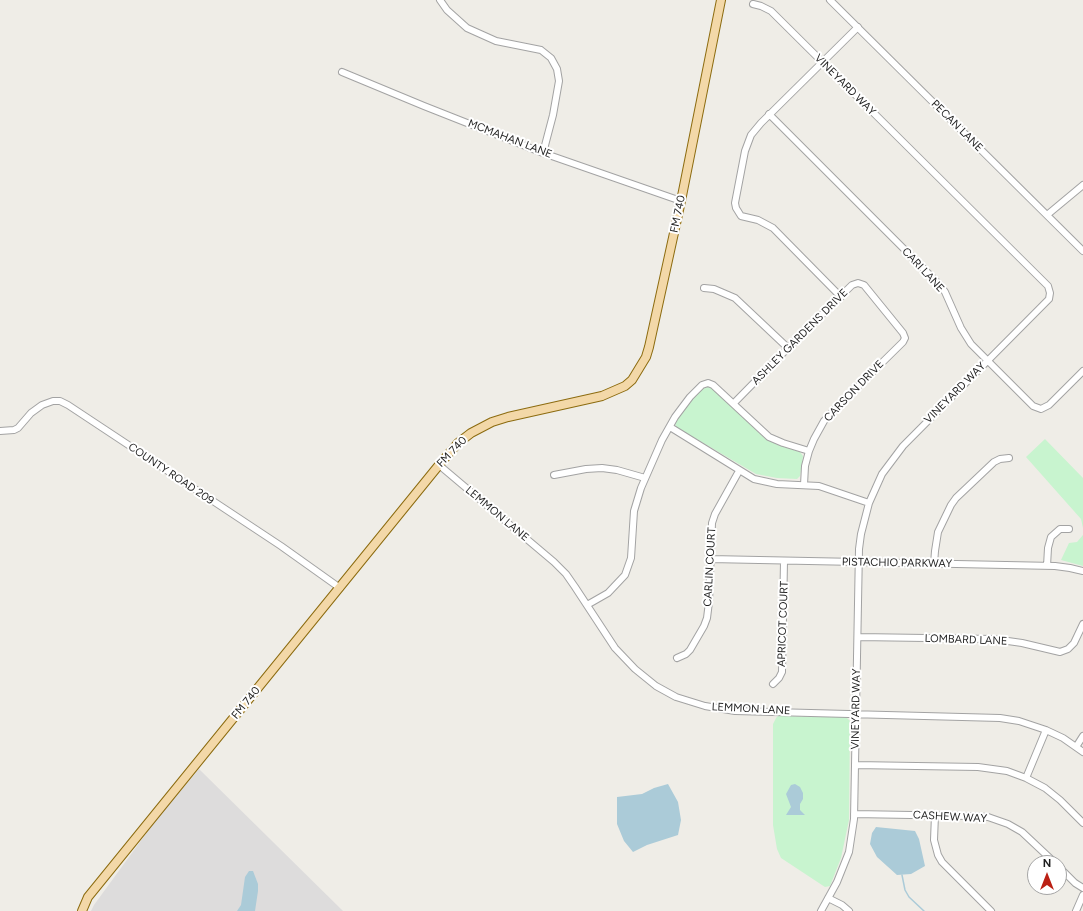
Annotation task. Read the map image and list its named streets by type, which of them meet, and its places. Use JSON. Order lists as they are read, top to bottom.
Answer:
{
  "streets": {
    "main road": ["FM 740"],
    "street": [
      "VINEYARD WAY",
      "PECAN LANE",
      "MCMAHAN LANE",
      "CARI LANE",
      "ASHLEY GARDENS DRIVE",
      "CARSON DRIVE",
      "COUNTY ROAD 209",
      "LEMMON LANE",
      "PISTACHIO PARKWAY",
      "CARLIN COURT",
      "APRICOT COURT",
      "LOMBARD LANE",
      "CASHEW WAY"
    ]
  },
  "crossings": [
    ["VINEYARD WAY", "CARI LANE"],
    ["VINEYARD WAY", "LEMMON LANE"],
    ["VINEYARD WAY", "PISTACHIO PARKWAY"],
    ["VINEYARD WAY", "LOMBARD LANE"],
    ["VINEYARD WAY", "CASHEW WAY"],
    ["MCMAHAN LANE", "FM 740"],
    ["FM 740", "COUNTY ROAD 209"],
    ["FM 740", "LEMMON LANE"],
    ["ASHLEY GARDENS DRIVE", "CARSON DRIVE"],
    ["PISTACHIO PARKWAY", "CARLIN COURT"],
    ["PISTACHIO PARKWAY", "APRICOT COURT"]
  ],
  "north": "top"
}
